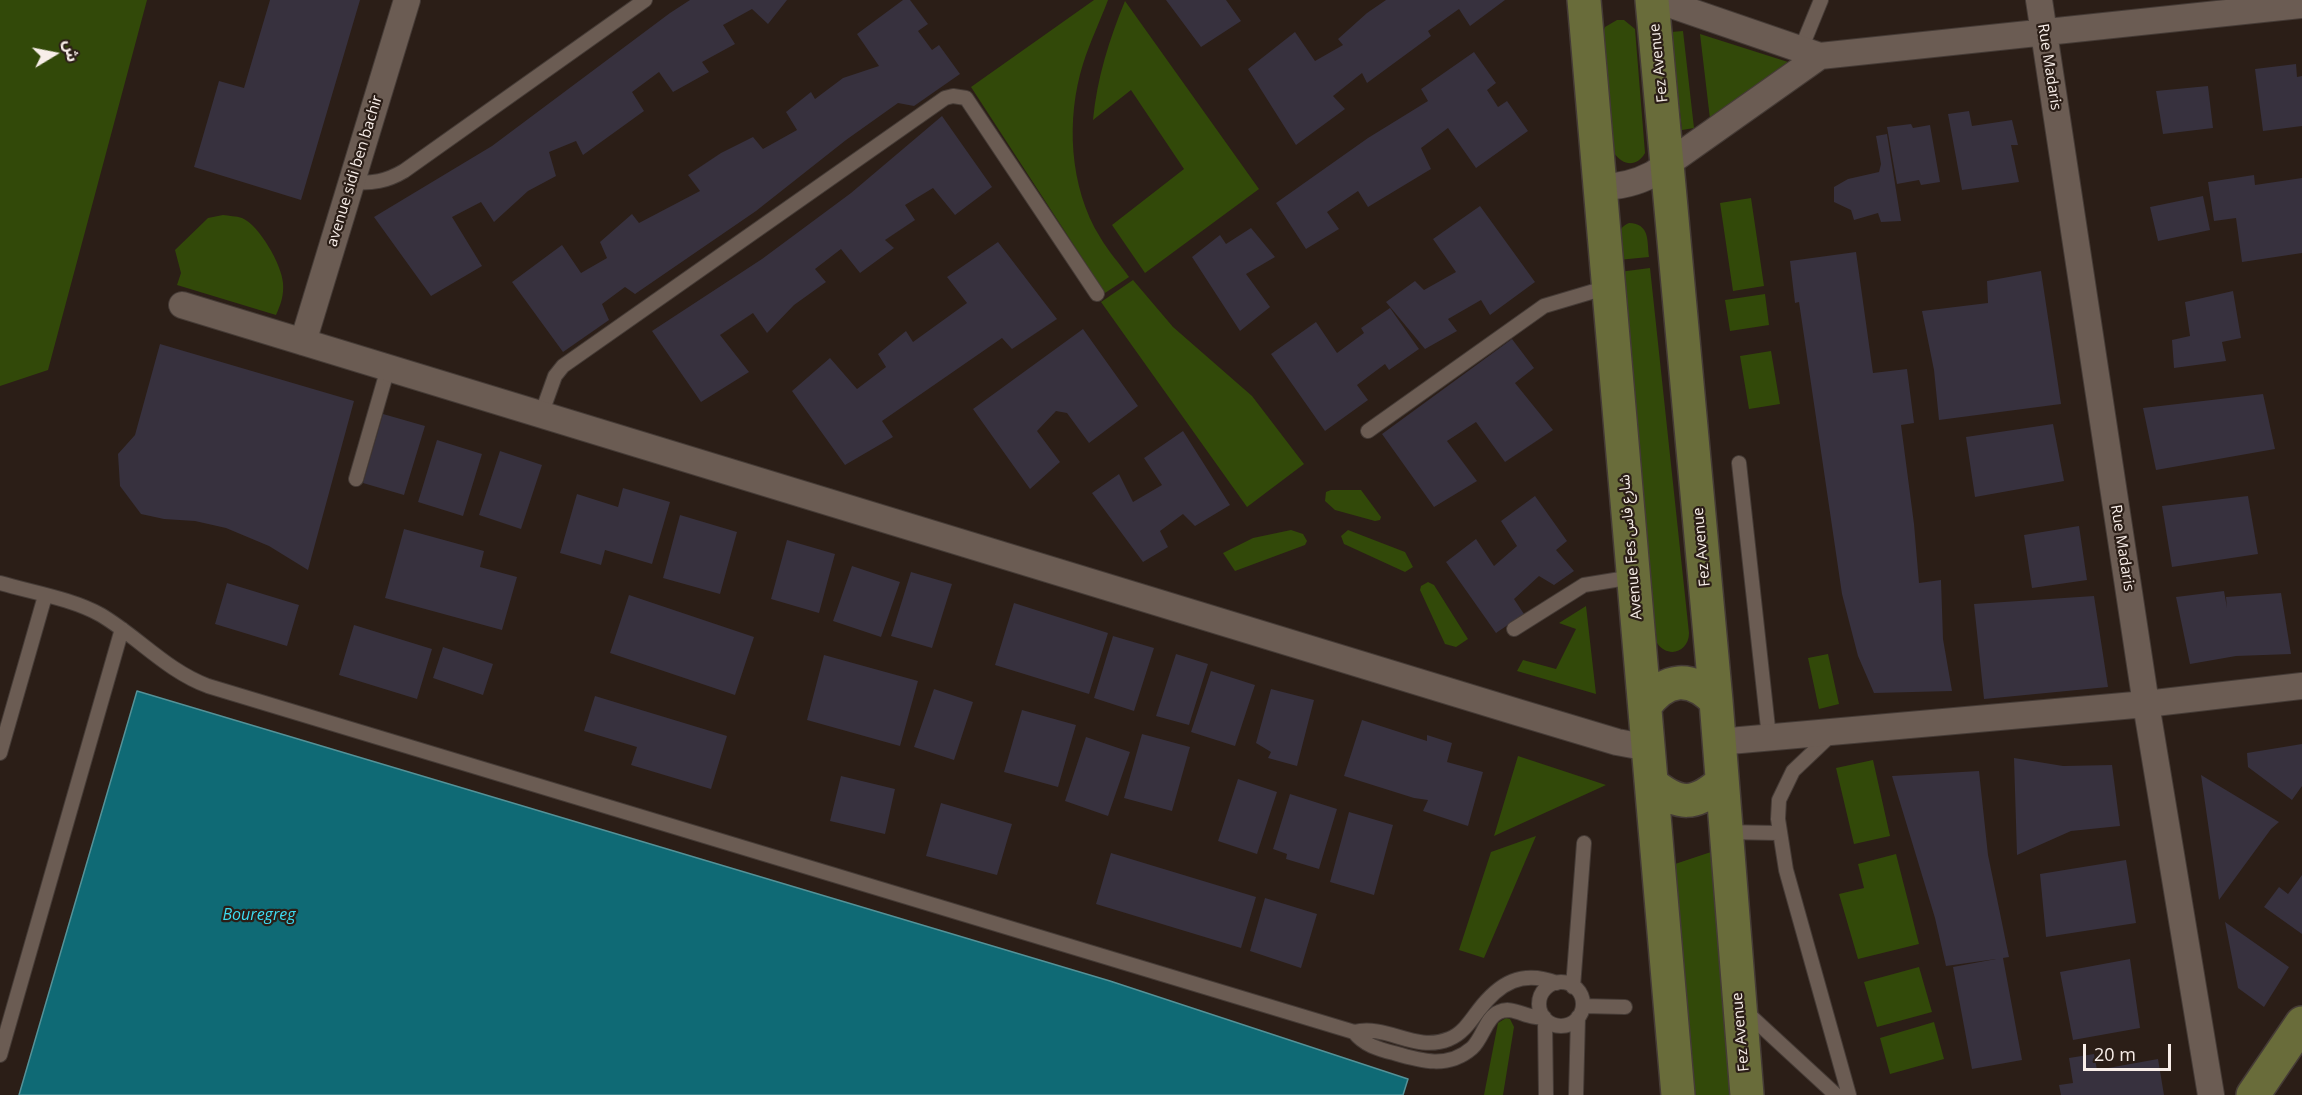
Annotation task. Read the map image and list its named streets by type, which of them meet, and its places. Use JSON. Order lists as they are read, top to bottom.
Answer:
{
  "streets": {
    "main road": ["Fez Avenue", "Avenue Fes شارع فاس"],
    "street": ["Rue Madaris", "avenue sidi ben bachir"]
  },
  "crossings": [
    ["Fez Avenue", "Avenue Fes شارع فاس"]
  ],
  "water": ["Bouregreg"],
  "scale_bar": "20 m",
  "north": "right"
}
